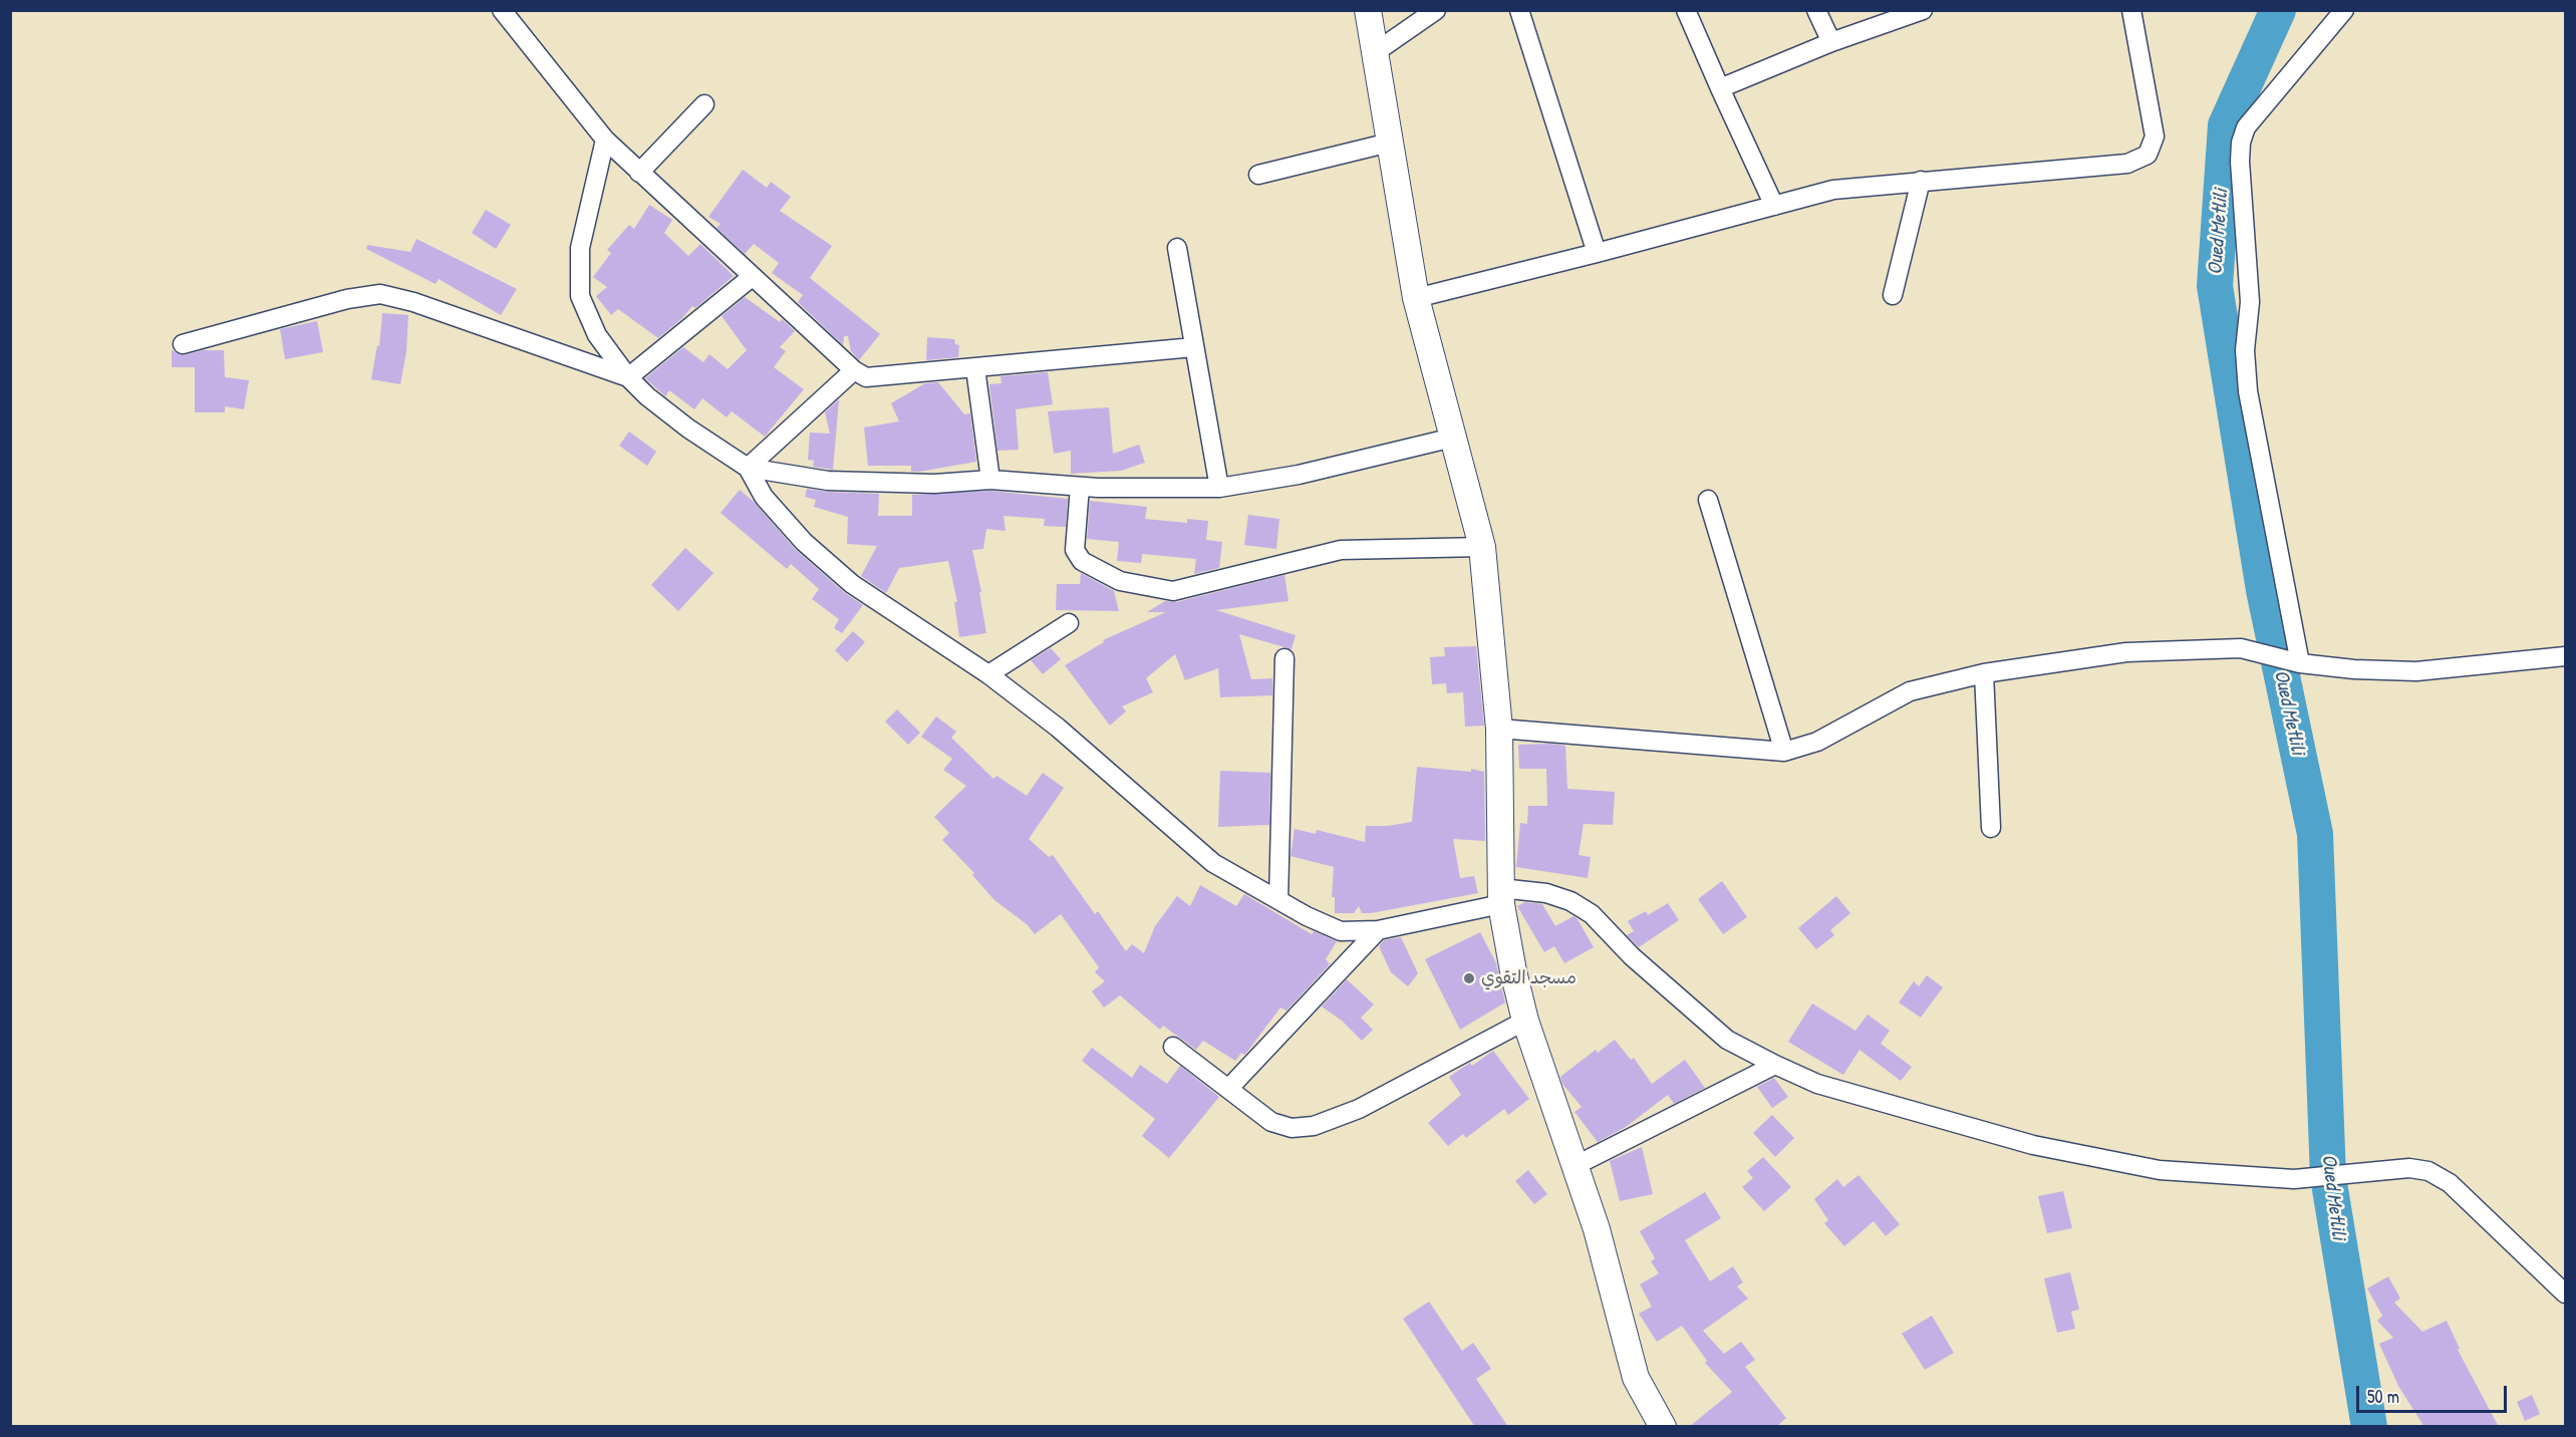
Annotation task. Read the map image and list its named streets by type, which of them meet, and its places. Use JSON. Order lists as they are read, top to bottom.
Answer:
{
  "water": ["Oued Metlili"],
  "places": ["مسجد التقوي"],
  "scale_bar": "50 m"
}
